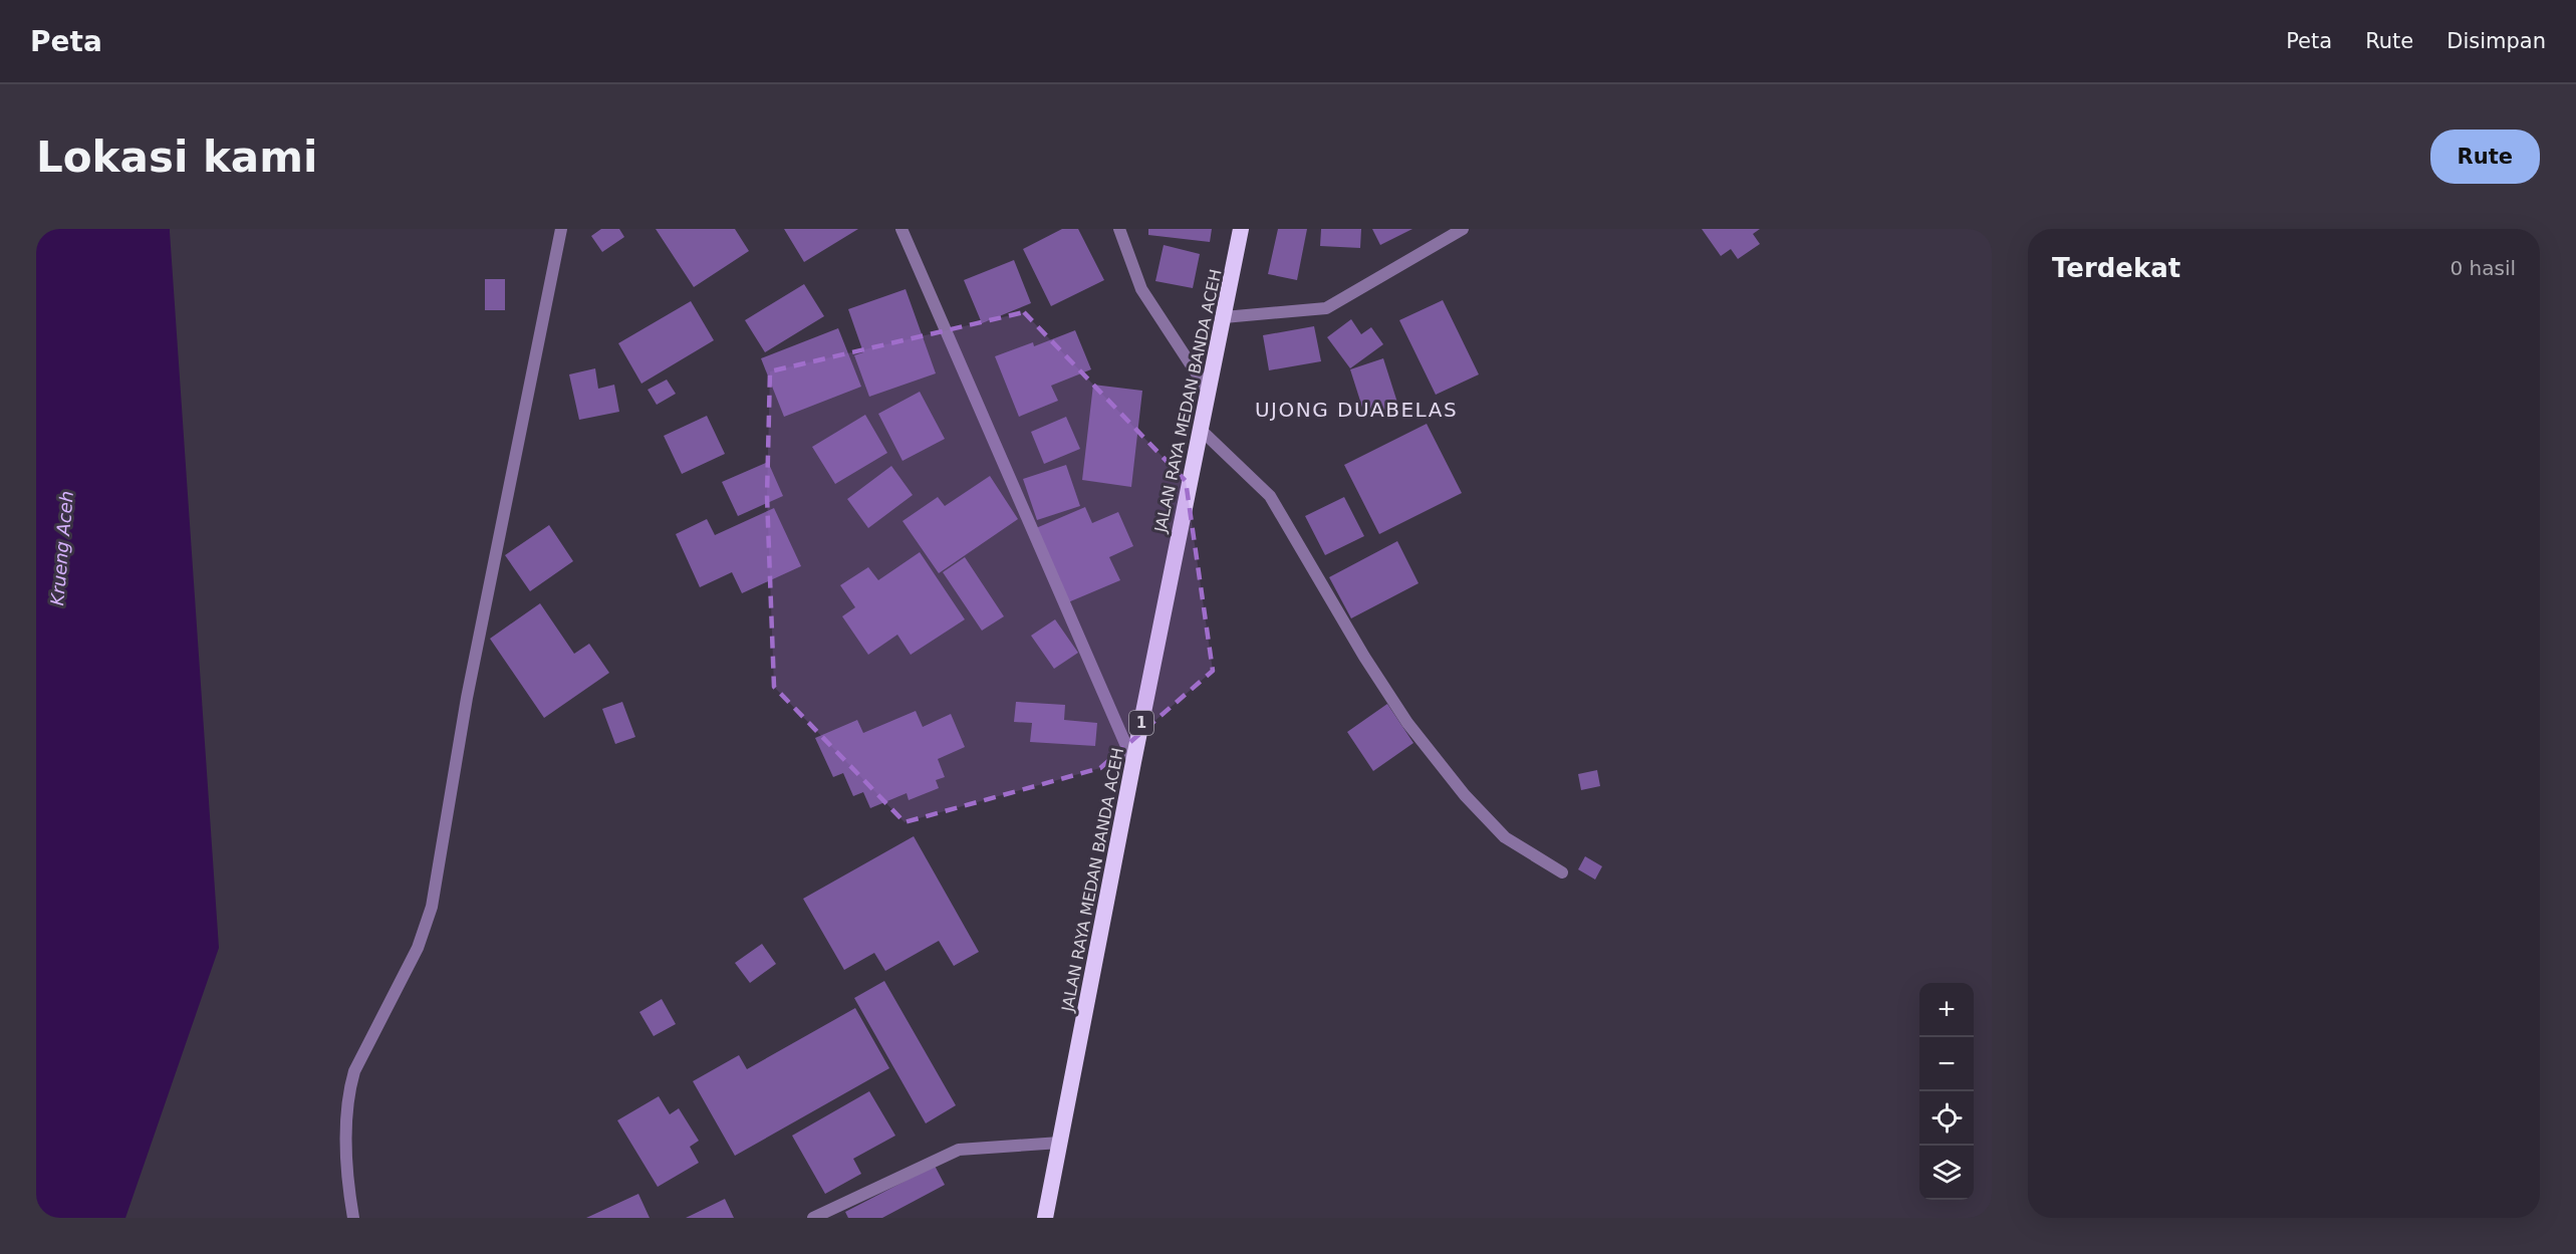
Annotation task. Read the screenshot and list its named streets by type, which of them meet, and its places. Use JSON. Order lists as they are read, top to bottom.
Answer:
{
  "streets": {
    "highway": ["JALAN RAYA MEDAN BANDA ACEH", "1"]
  },
  "districts": ["UJONG DUABELAS"],
  "water": ["Krueng Aceh"],
  "page": {
    "header": "Peta",
    "nav": ["Peta", "Rute", "Disimpan"],
    "buttons": "Rute",
    "title": "Lokasi kami",
    "heading": ["Terdekat", "0 hasil"],
    "map_buttons": ["+", "−"]
  }
}
